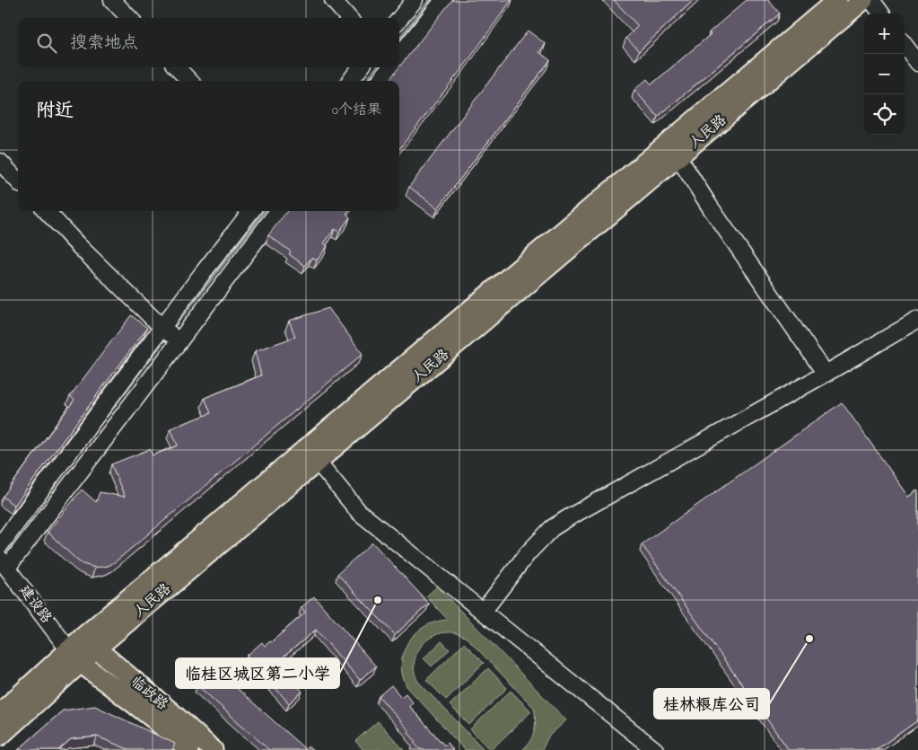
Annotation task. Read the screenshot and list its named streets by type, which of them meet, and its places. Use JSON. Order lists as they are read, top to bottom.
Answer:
{
  "streets": {
    "main road": ["人民路", "临政路"],
    "street": ["建设路"]
  },
  "crossings": [
    ["人民路", "建设路"],
    ["人民路", "临政路"],
    ["建设路", "临政路"]
  ],
  "places": ["临桂区城区第二小学", "桂林粮库公司"],
  "page": {
    "map_buttons": ["+", "−"],
    "search": "搜索地点",
    "heading": ["附近", "0个结果"]
  }
}
